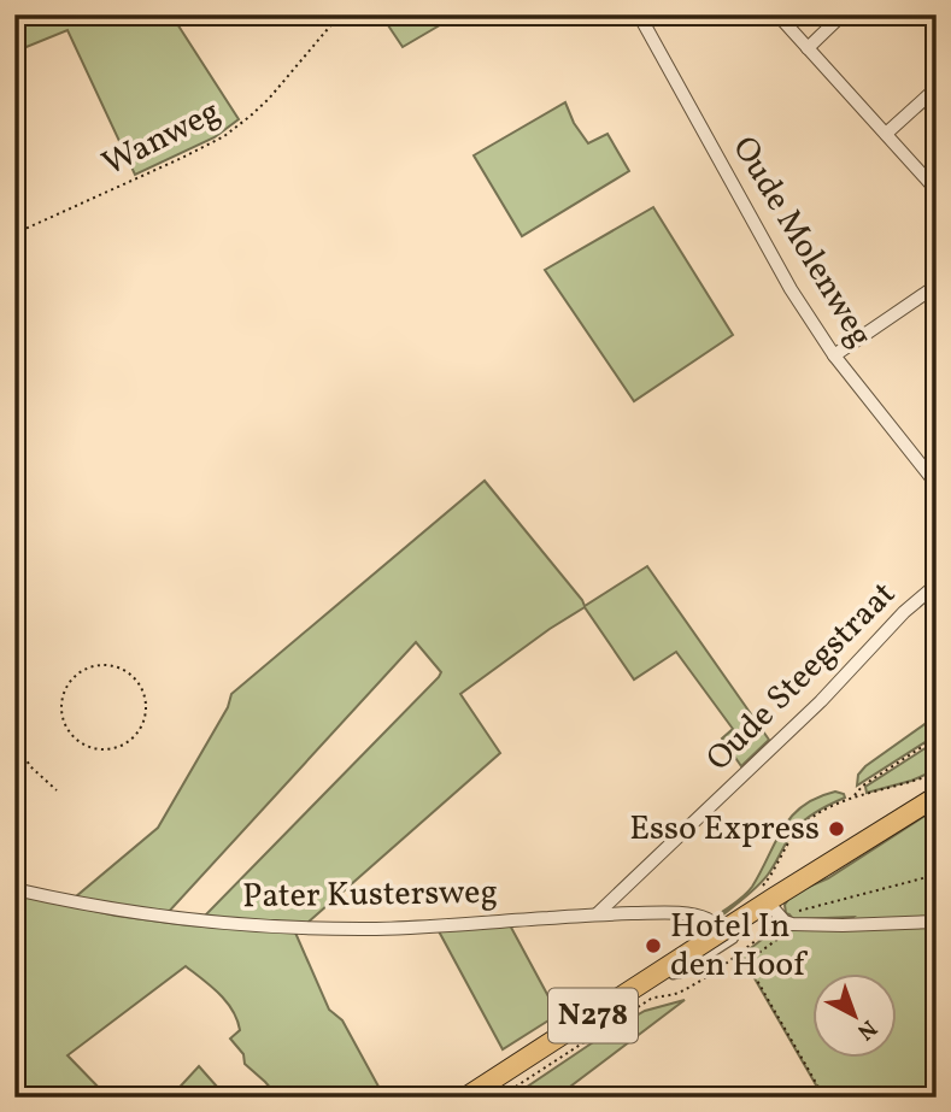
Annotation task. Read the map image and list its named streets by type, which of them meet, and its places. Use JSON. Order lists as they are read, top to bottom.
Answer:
{
  "streets": {
    "main road": ["N278"],
    "street": ["Oude Molenweg", "Oude Steegstraat", "Pater Kustersweg"],
    "path": ["Wanweg"]
  },
  "crossings": [
    ["Oude Steegstraat", "Pater Kustersweg"],
    ["Pater Kustersweg", "N278"]
  ],
  "places": ["Esso Express", "Hotel In den Hoof"],
  "north": "bottom right"
}
